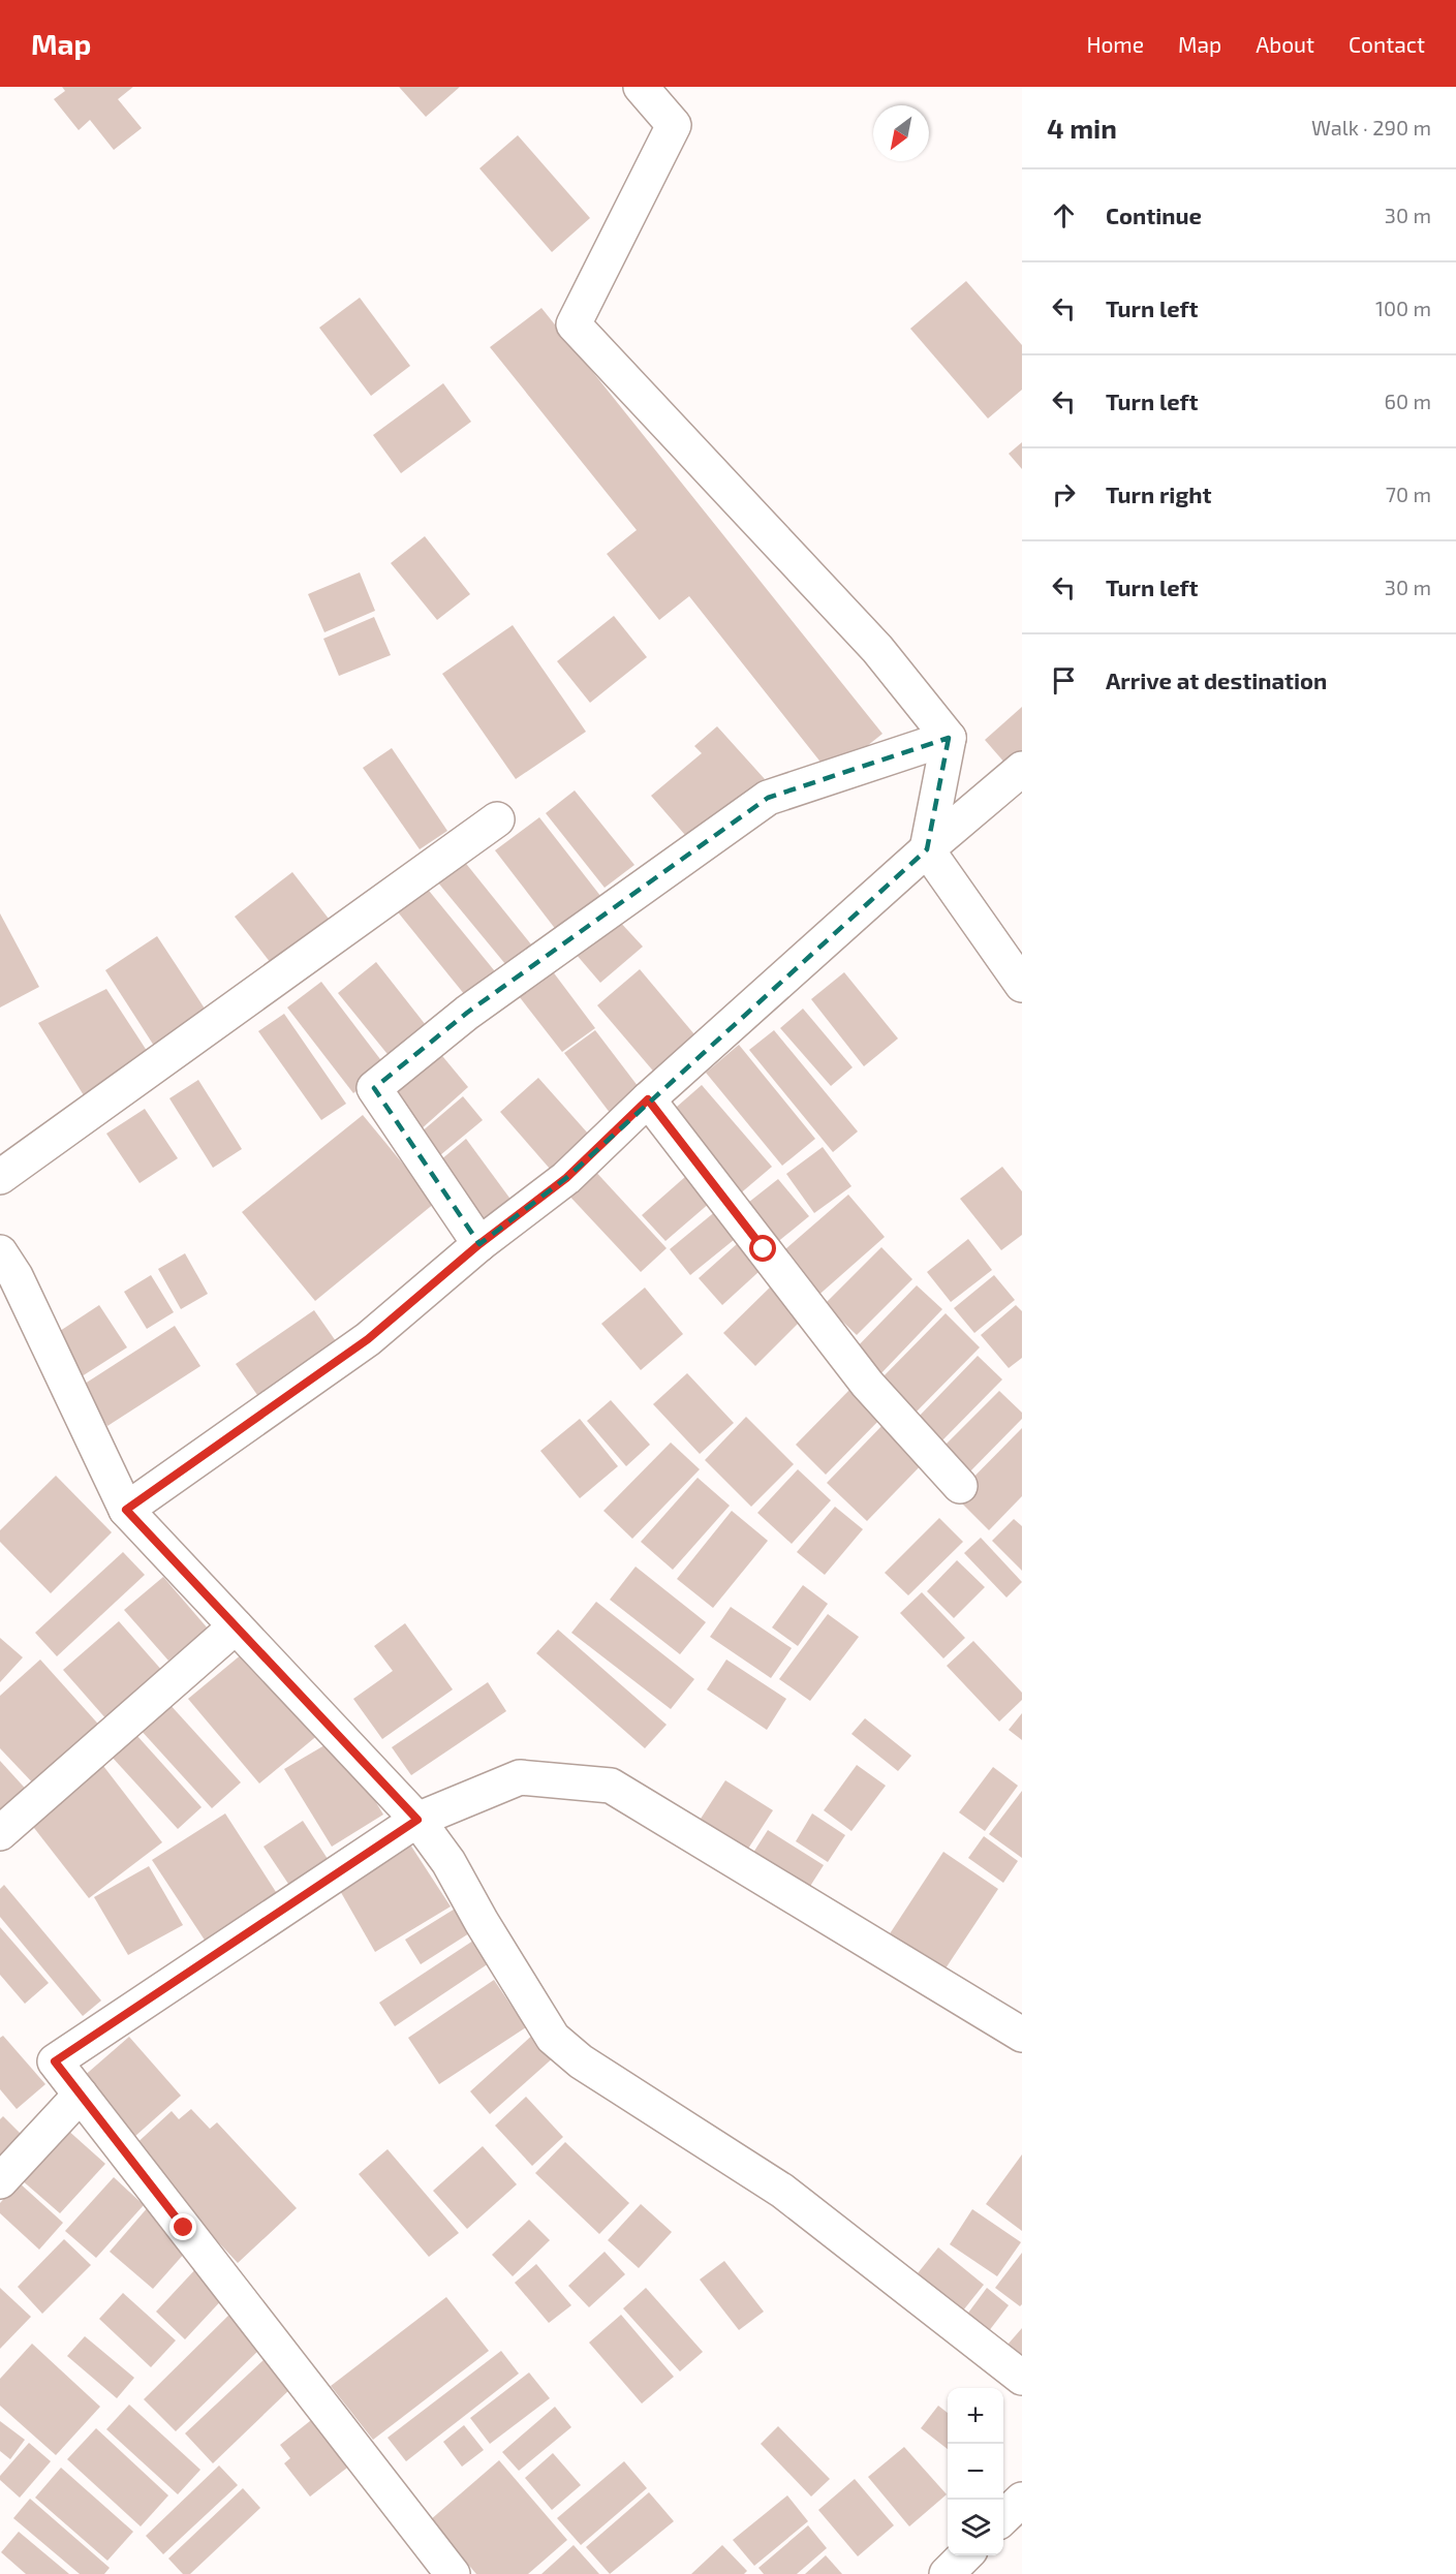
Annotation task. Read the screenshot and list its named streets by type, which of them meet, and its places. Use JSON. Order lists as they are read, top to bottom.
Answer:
{
  "north": "bottom left",
  "page": {
    "header": "Map",
    "nav": [
      "Home",
      "Map",
      "About",
      "Contact"
    ],
    "heading": ["4 min", "Walk · 290 m"],
    "list": [
      ["Continue", "30 m"],
      ["Turn left", "100 m"],
      ["Turn left", "60 m"],
      ["Turn right", "70 m"],
      ["Turn left", "30 m"],
      "Arrive at destination"
    ],
    "map_buttons": ["+", "−"]
  }
}
